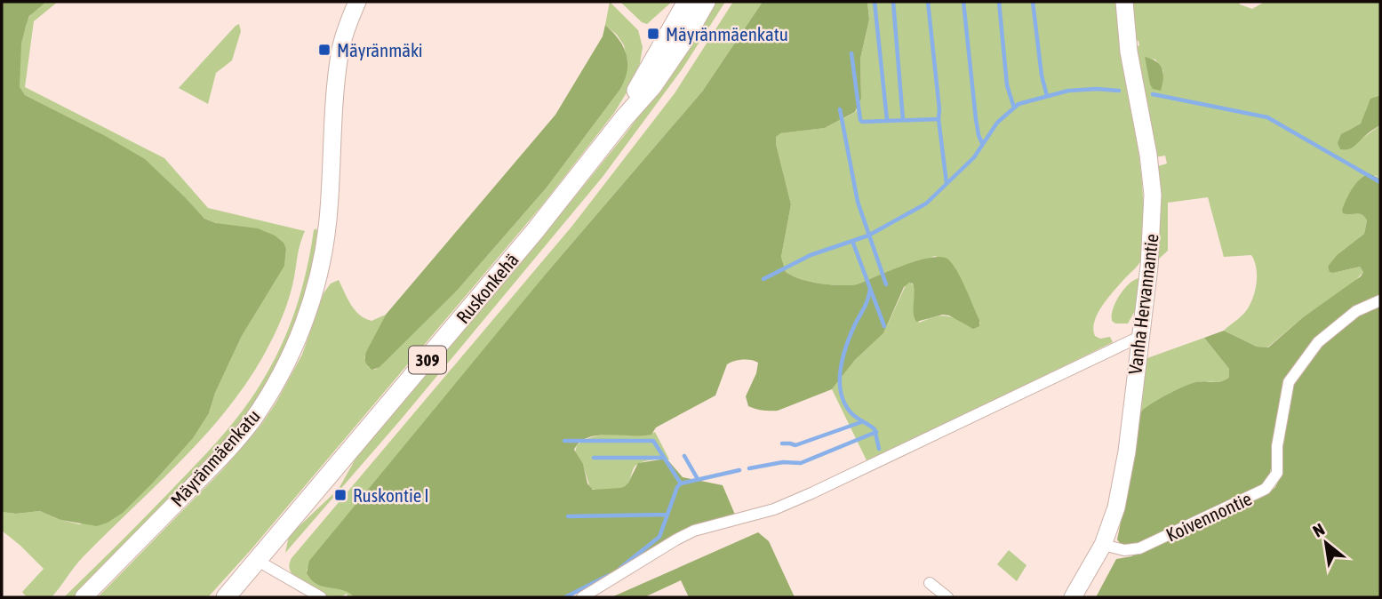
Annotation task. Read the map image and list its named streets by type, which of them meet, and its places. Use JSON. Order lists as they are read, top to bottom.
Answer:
{
  "streets": {
    "main road": ["Ruskonkehä", "309"],
    "street": ["Vanha Hervannantie", "Mäyränmäenkatu", "Koivennontie"]
  },
  "crossings": [
    ["Vanha Hervannantie", "Koivennontie"]
  ],
  "places": {
    "transit": ["Mäyränmäenkatu", "Mäyränmäki", "Ruskontie I"]
  },
  "north": "top left"
}
